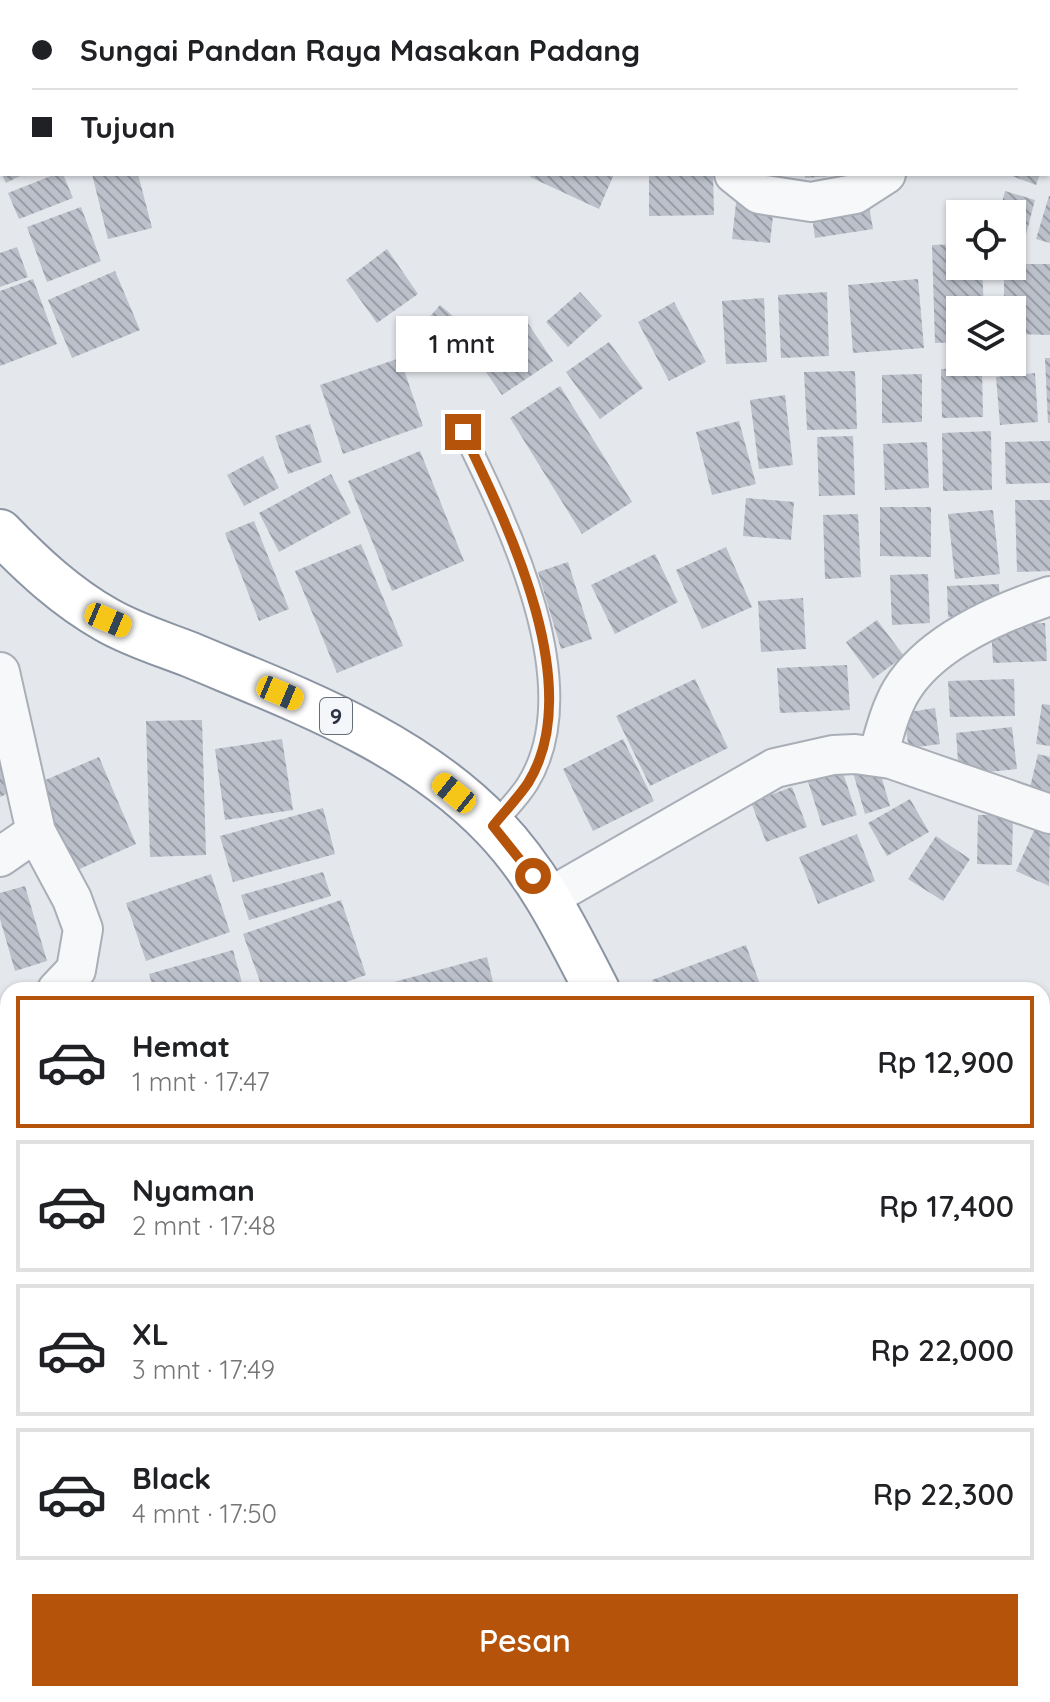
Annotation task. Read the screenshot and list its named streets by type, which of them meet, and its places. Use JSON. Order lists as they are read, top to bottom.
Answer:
{
  "streets": {
    "highway": ["9"]
  },
  "page": {
    "banner": ["Sungai Pandan Raya Masakan Padang", "Tujuan"],
    "bubble": "1 mnt",
    "list": [
      {
        "name": "Hemat",
        "note": "1 mnt · 17:47",
        "value": "Rp 12,900"
      },
      {
        "name": "Nyaman",
        "note": "2 mnt · 17:48",
        "value": "Rp 17,400"
      },
      {
        "name": "XL",
        "note": "3 mnt · 17:49",
        "value": "Rp 22,000"
      },
      {
        "name": "Black",
        "note": "4 mnt · 17:50",
        "value": "Rp 22,300"
      }
    ],
    "buttons": "Pesan"
  }
}
